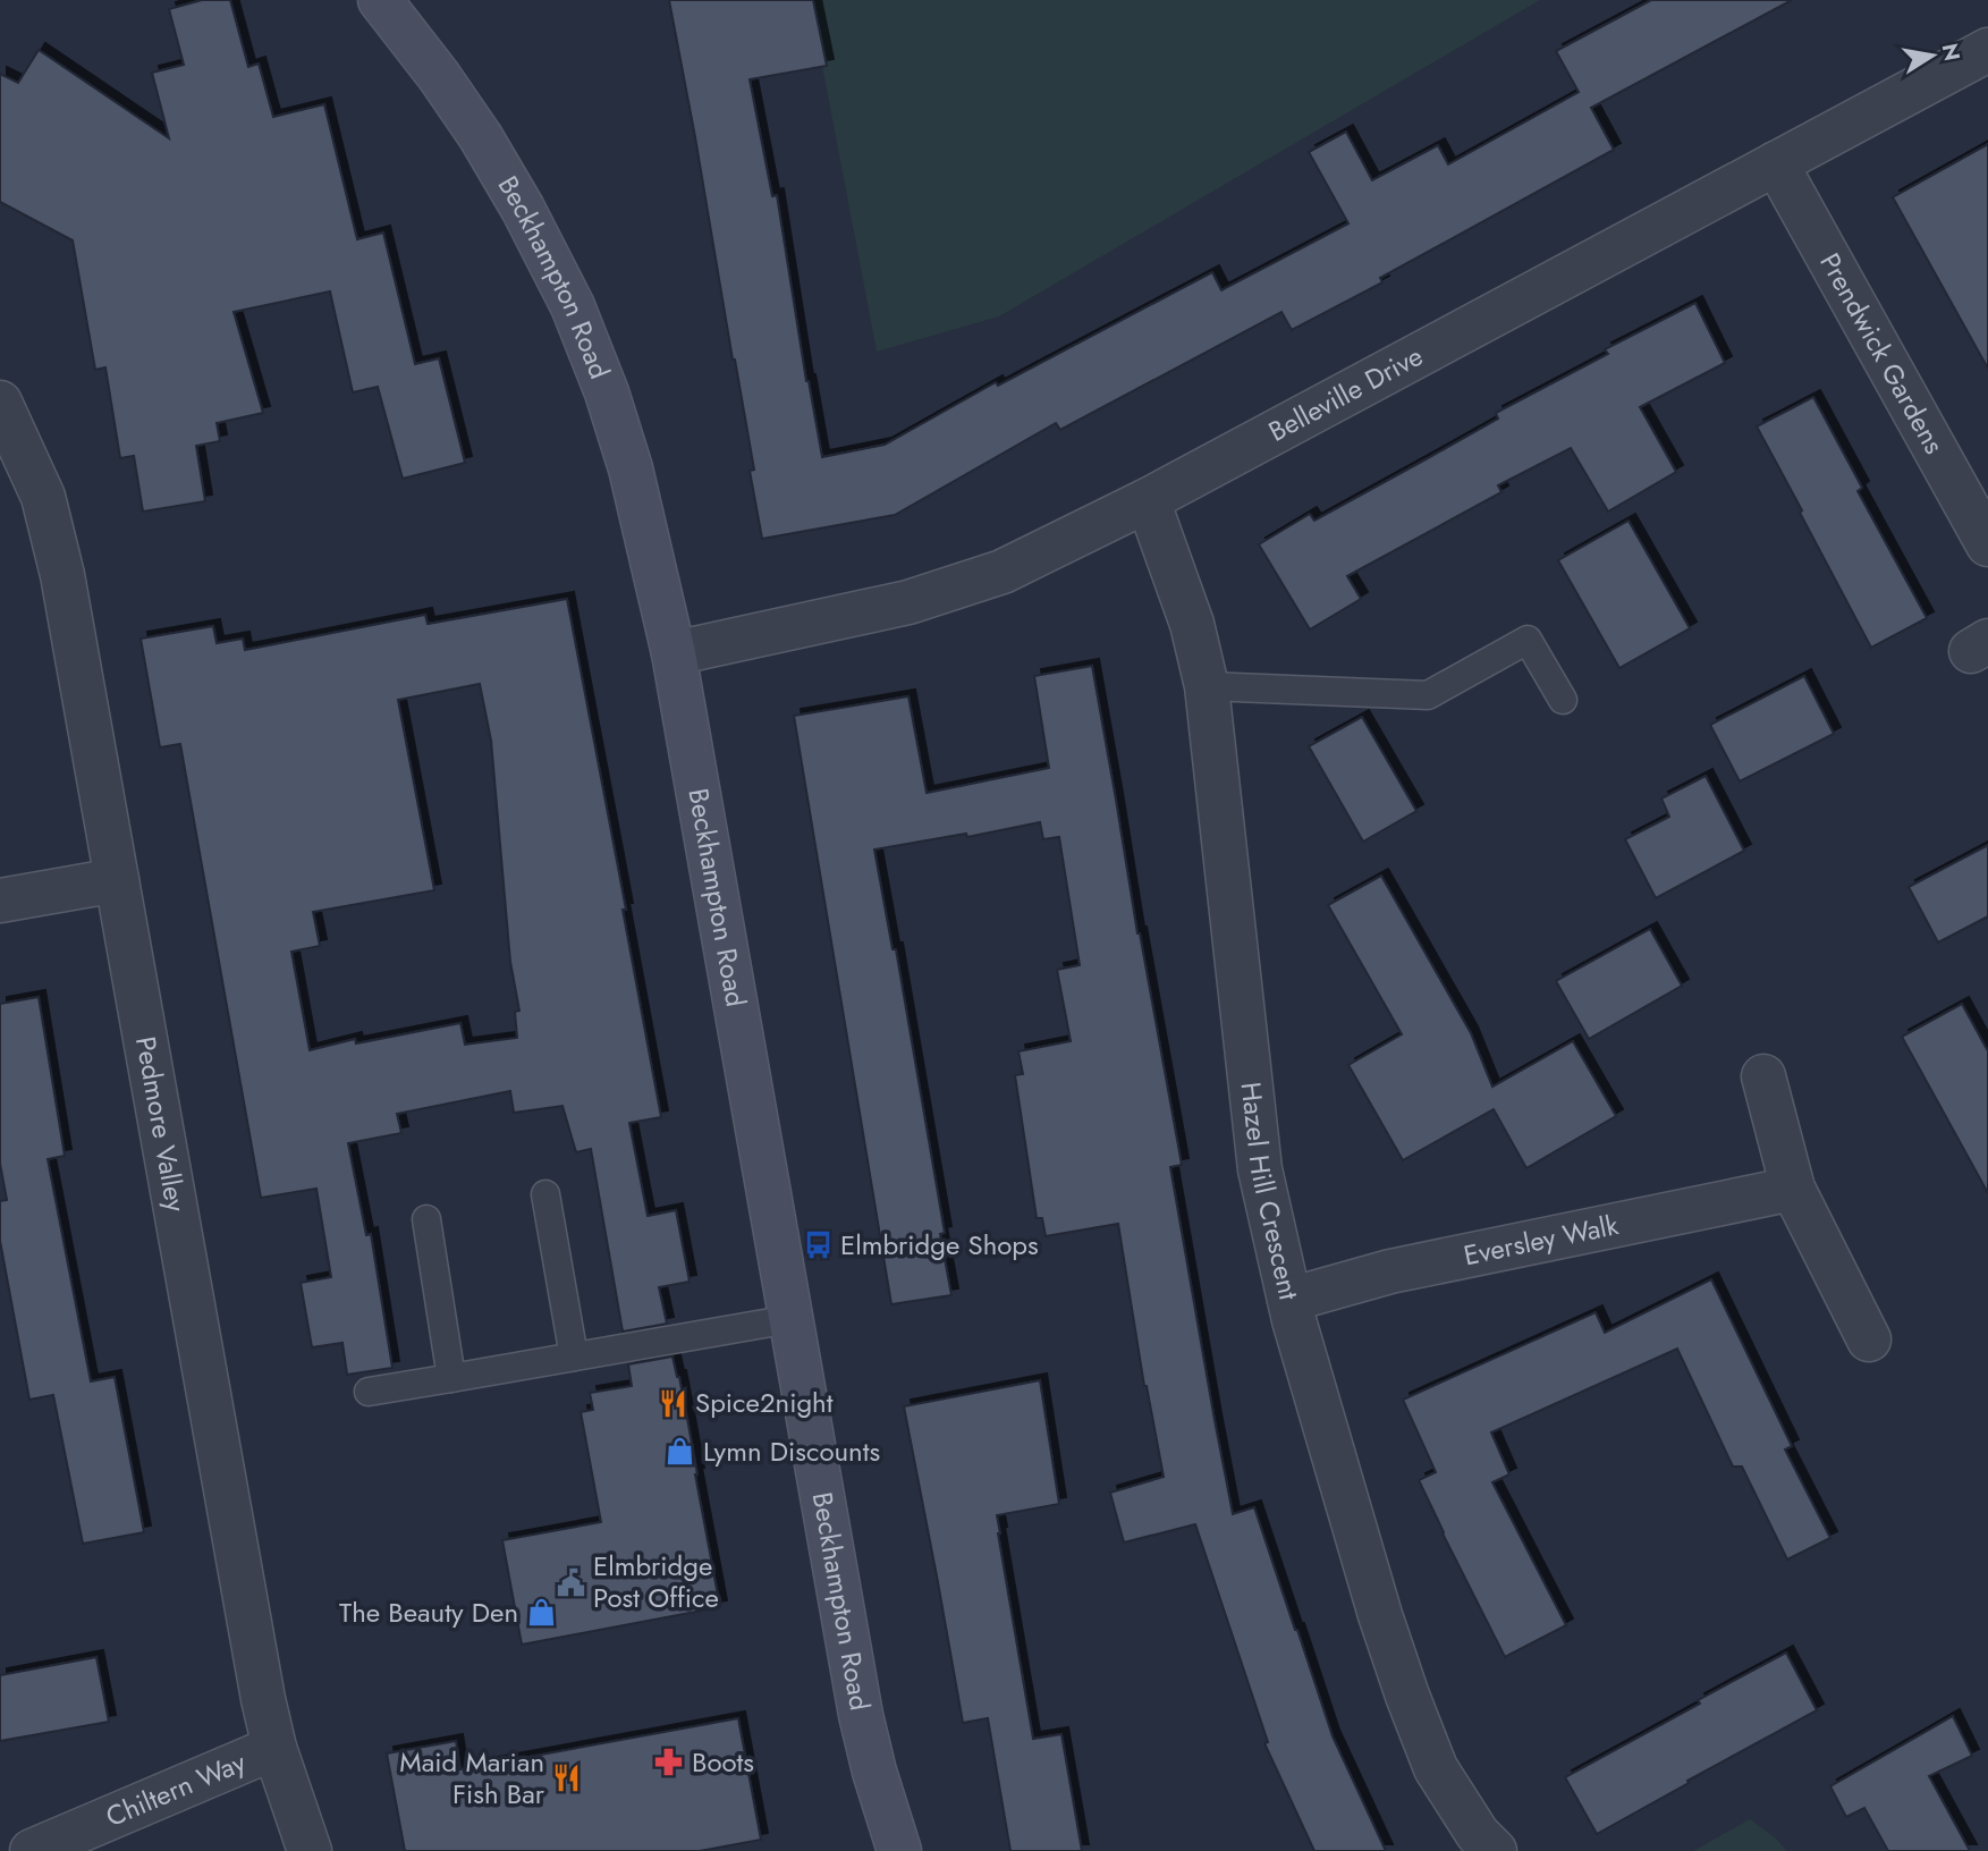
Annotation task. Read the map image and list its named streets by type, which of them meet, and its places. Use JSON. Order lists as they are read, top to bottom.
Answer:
{
  "streets": {
    "street": [
      "Beckhampton Road",
      "Prendwick Gardens",
      "Belleville Drive",
      "Pedmore Valley",
      "Hazel Hill Crescent",
      "Eversley Walk",
      "Chiltern Way"
    ]
  },
  "crossings": [
    ["Beckhampton Road", "Belleville Drive"],
    ["Prendwick Gardens", "Belleville Drive"],
    ["Belleville Drive", "Hazel Hill Crescent"],
    ["Pedmore Valley", "Chiltern Way"],
    ["Hazel Hill Crescent", "Eversley Walk"]
  ],
  "places": {
    "bus stop": ["Elmbridge Shops"],
    "restaurant": ["Spice2night", "Maid Marian Fish Bar"],
    "shop": ["Lymn Discounts", "The Beauty Den"],
    "public building": ["Elmbridge Post Office"],
    "pharmacy": ["Boots"]
  },
  "north": "right"
}
